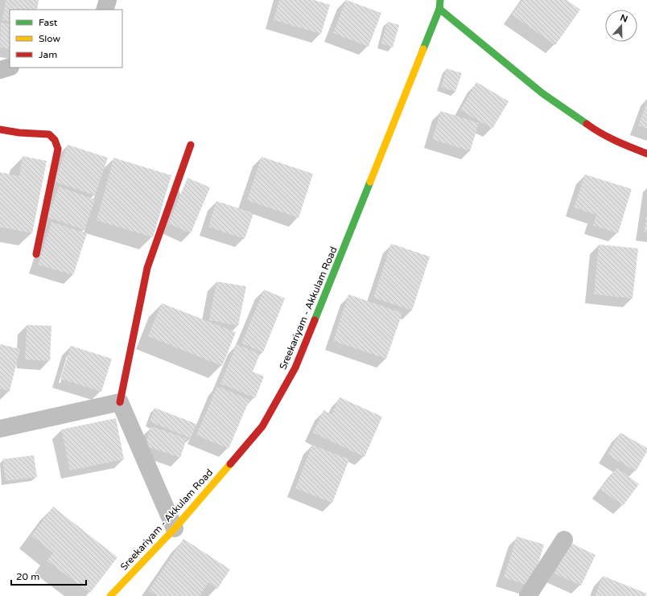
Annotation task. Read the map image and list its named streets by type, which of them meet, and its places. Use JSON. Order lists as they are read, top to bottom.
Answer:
{
  "streets": {
    "street": ["Sreekariyam - Akkulam Road"]
  },
  "legend": ["Fast", "Slow", "Jam"],
  "scale_bar": "20 m",
  "north": "top"
}
